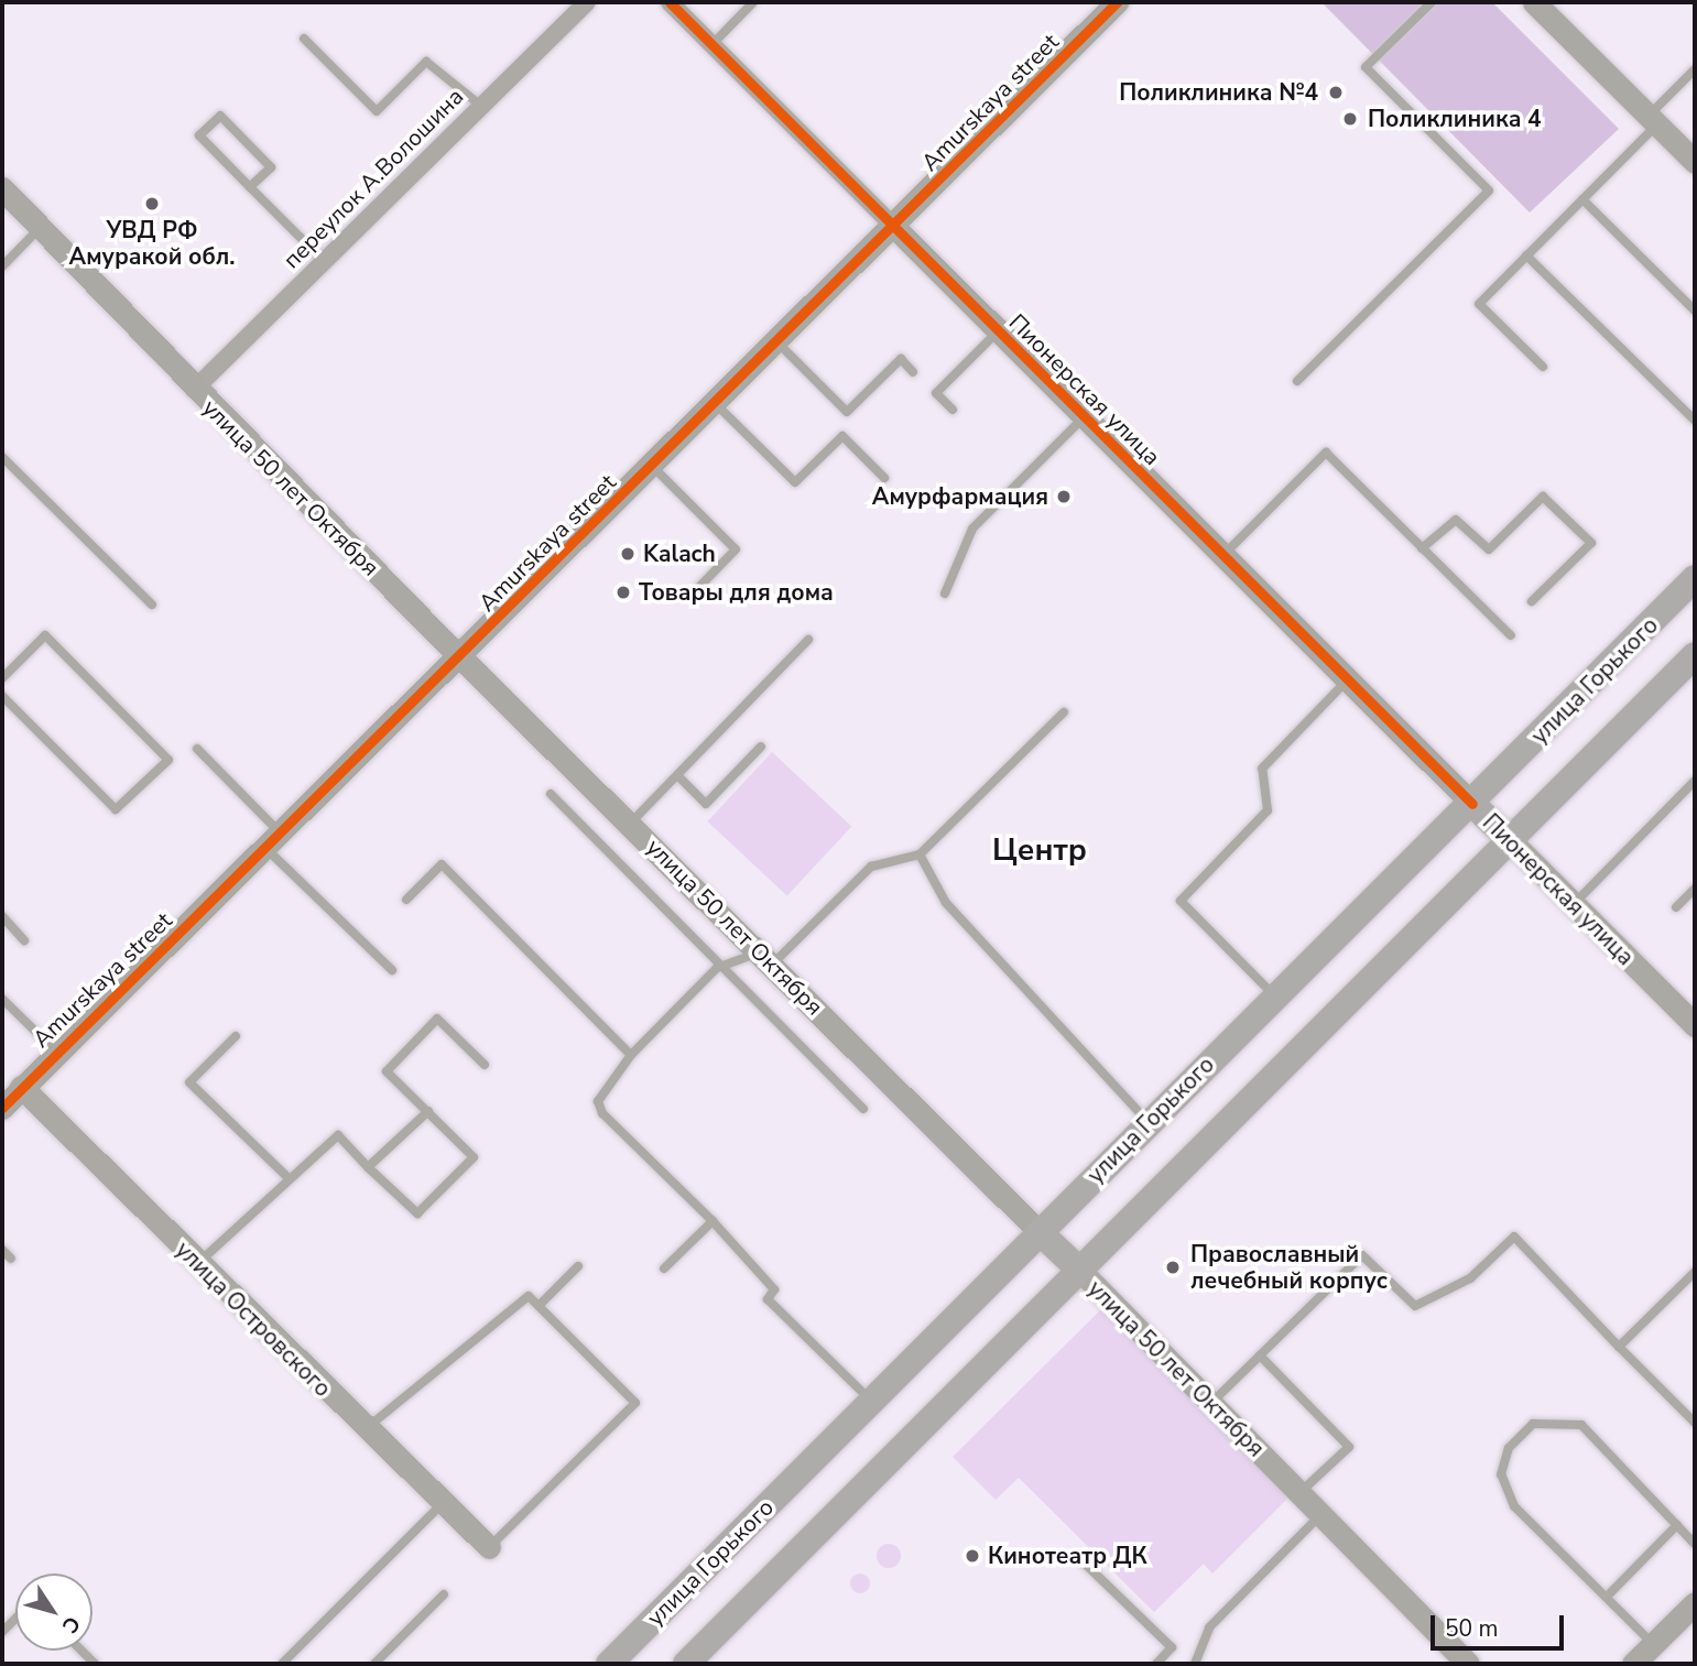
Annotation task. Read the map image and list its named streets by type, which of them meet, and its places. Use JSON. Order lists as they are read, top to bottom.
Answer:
{
  "streets": {
    "main road": ["Пионерская улица", "улица 50 лет Октября", "улица Горького"],
    "street": ["Amurskaya street", "переулок А.Волошина", "улица Островского"]
  },
  "crossings": [
    ["Amurskaya street", "Пионерская улица"],
    ["Amurskaya street", "улица 50 лет Октября"],
    ["Amurskaya street", "улица Островского"],
    ["переулок А.Волошина", "улица 50 лет Октября"],
    ["Пионерская улица", "улица Горького"],
    ["улица 50 лет Октября", "улица Горького"]
  ],
  "districts": ["Центр"],
  "places": [
    "Поликлиника №4",
    "Поликлиника 4",
    "УВД РФ Амуракой обл.",
    "Амурфармация",
    "Kalach",
    "Товары для дома",
    "Православный лечебный корпус",
    "Кинотеатр ДК"
  ],
  "scale_bar": "50 m",
  "north": "bottom right"
}
